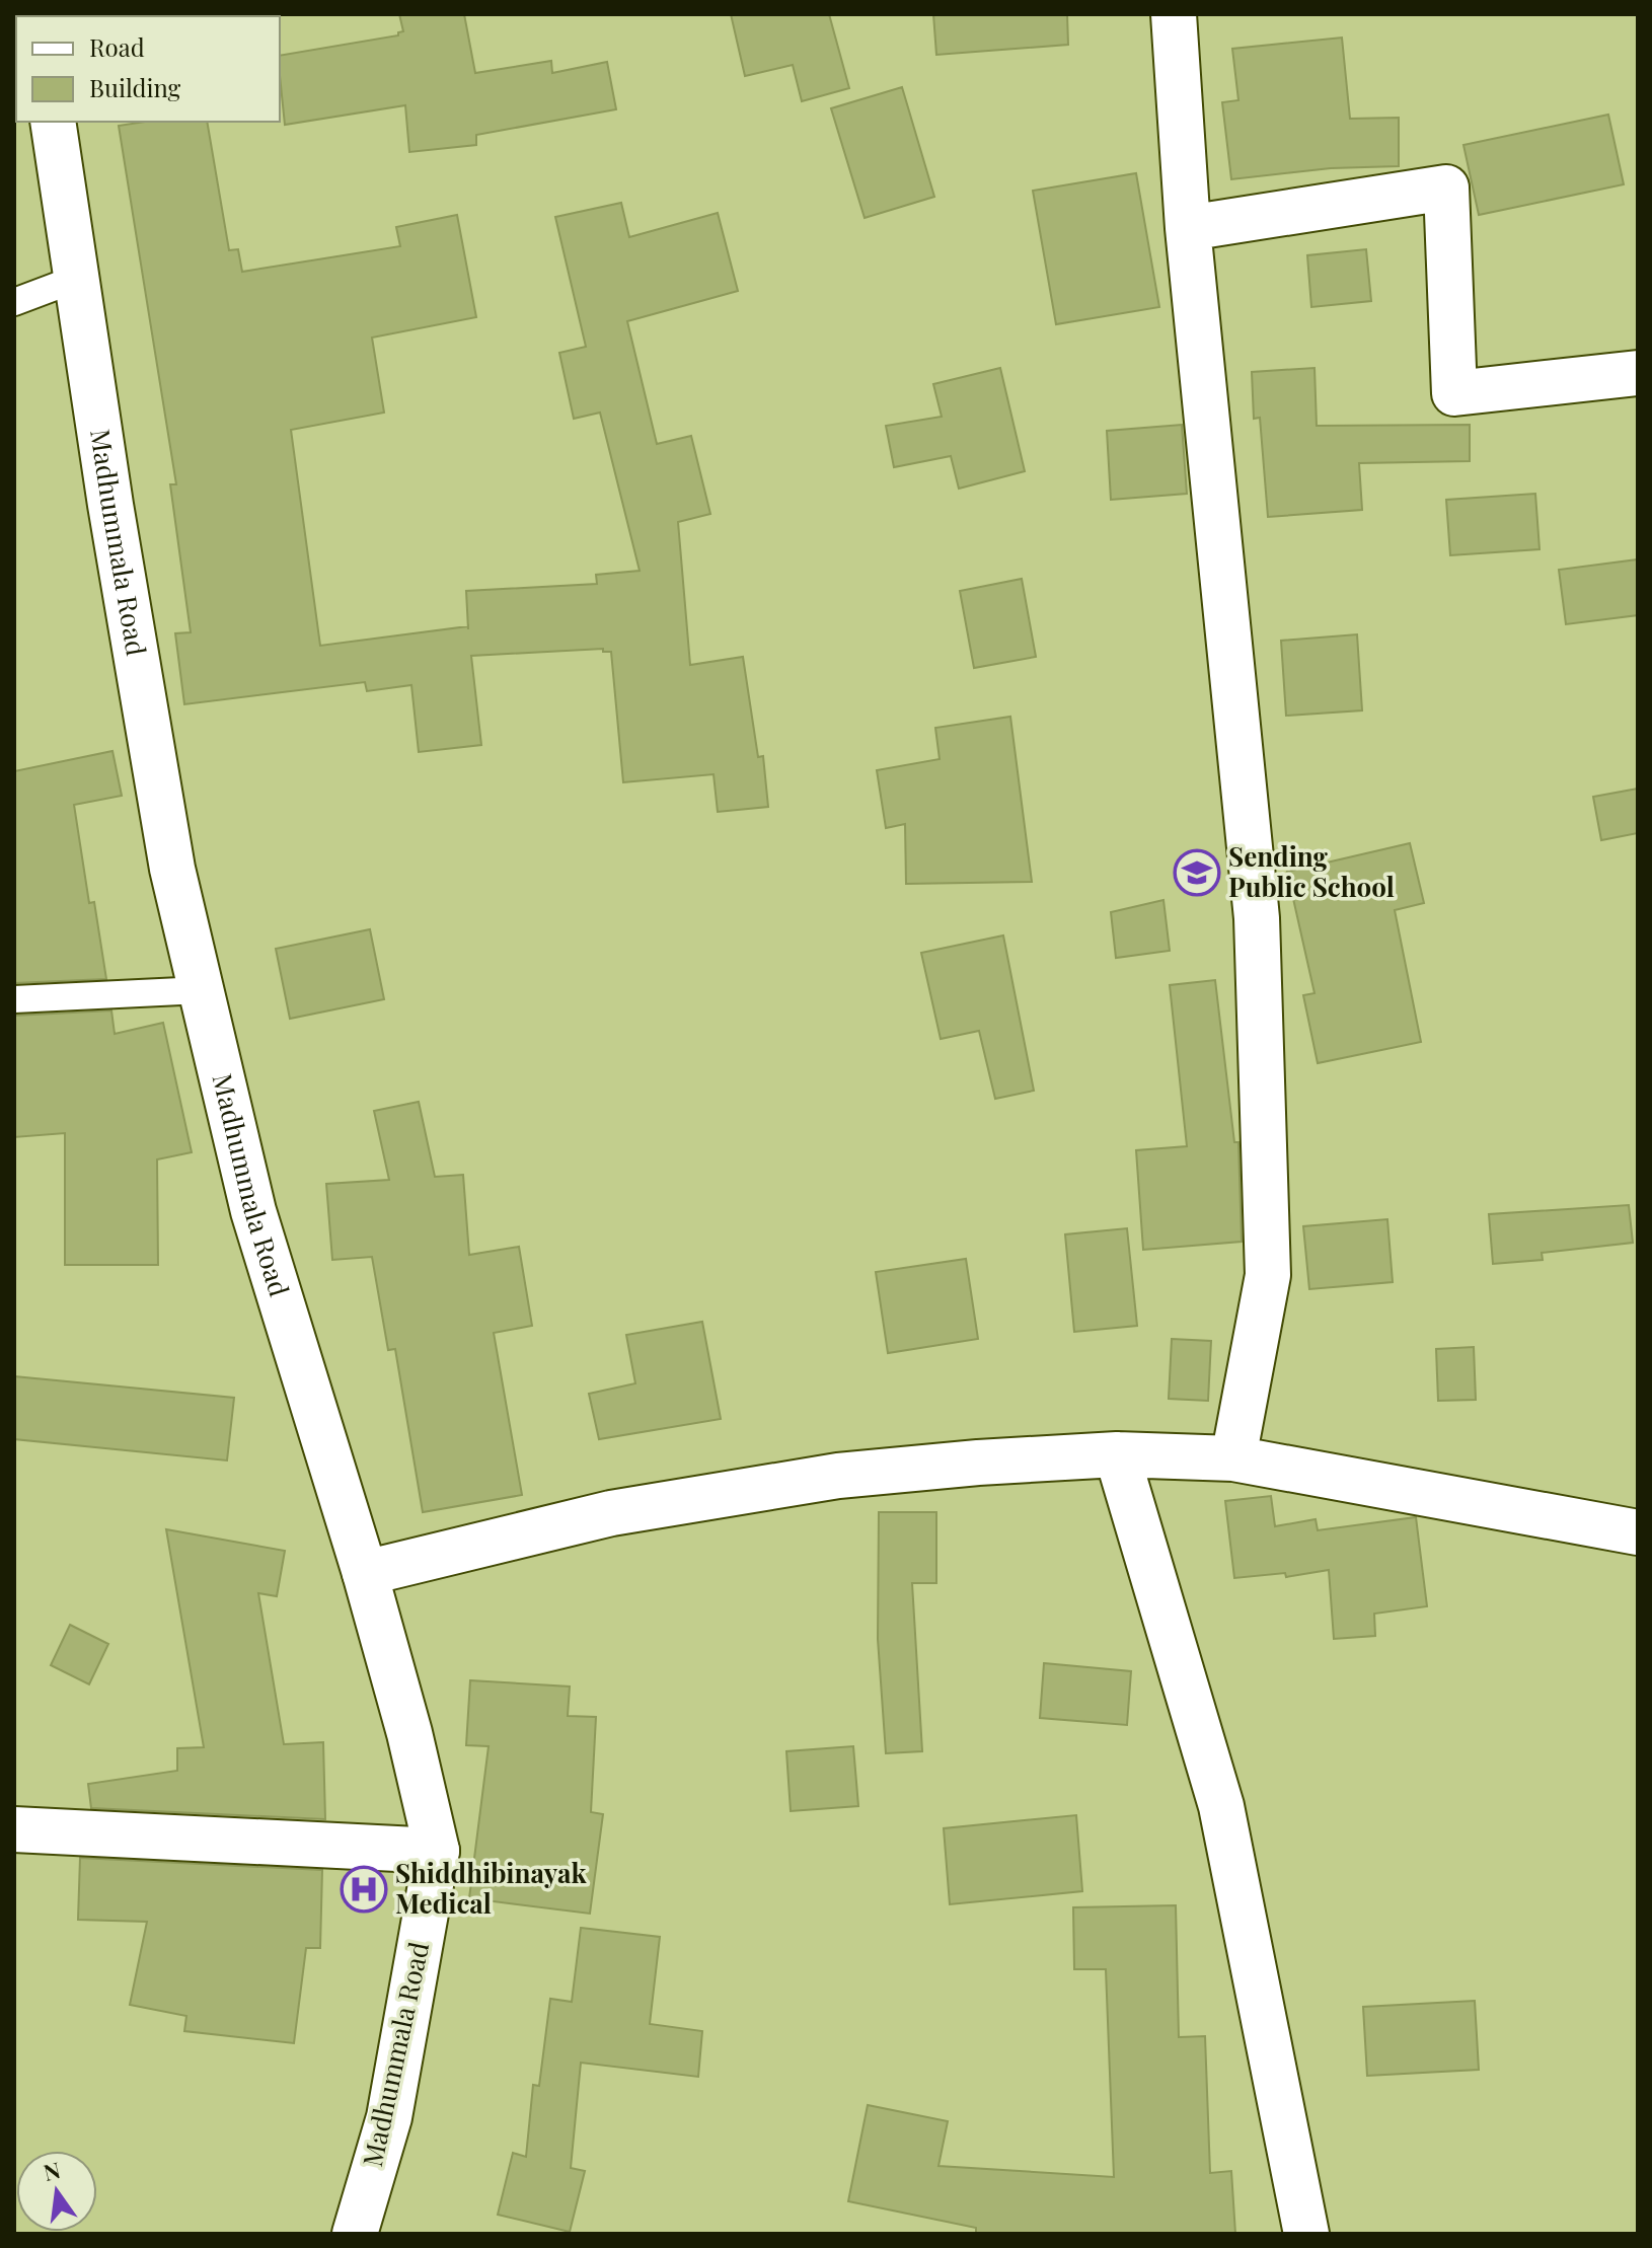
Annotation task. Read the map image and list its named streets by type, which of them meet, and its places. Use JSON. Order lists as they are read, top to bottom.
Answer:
{
  "streets": {
    "street": ["Madhummala Road"]
  },
  "places": {
    "school or university": ["Sending Public School"],
    "hospital": ["Shiddhibinayak Medical"]
  },
  "legend": ["Road", "Building"],
  "north": "top"
}
